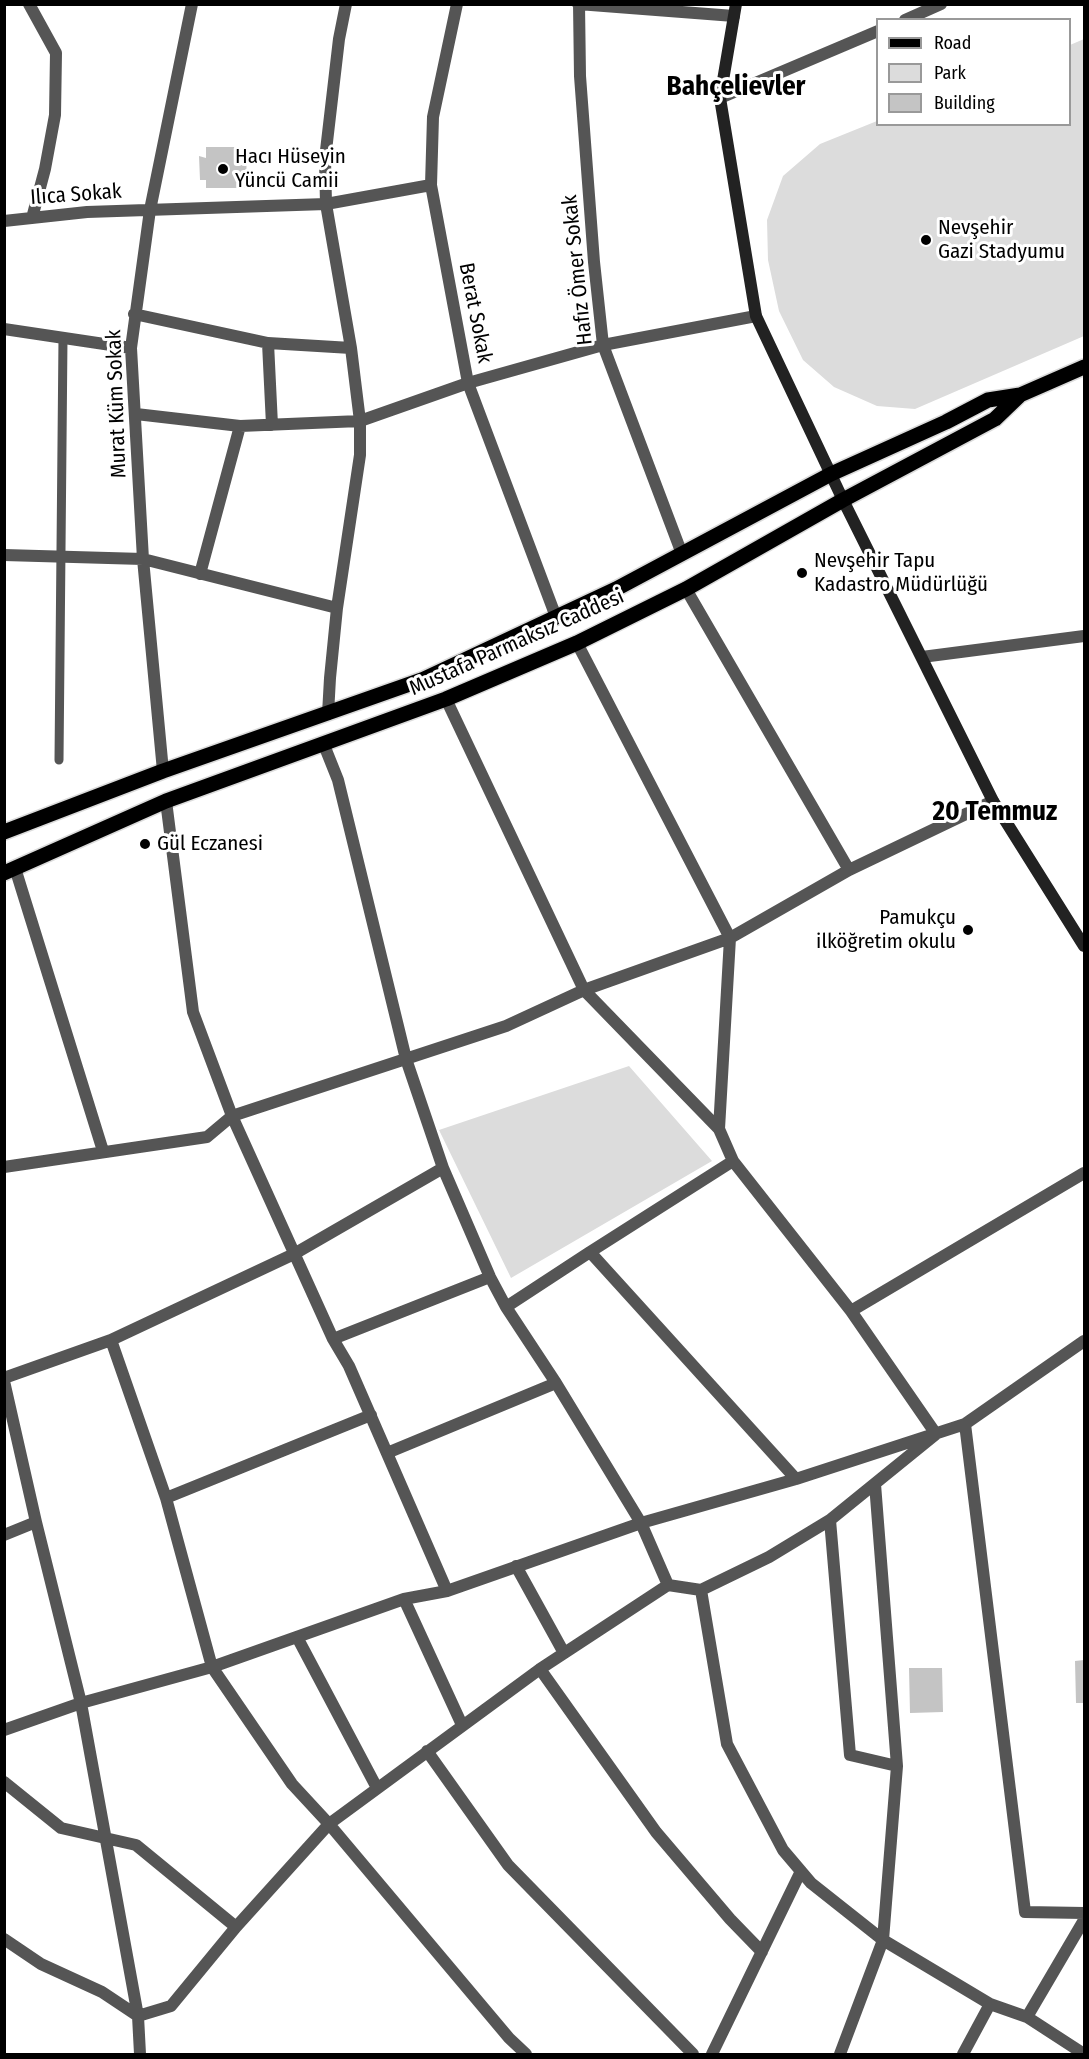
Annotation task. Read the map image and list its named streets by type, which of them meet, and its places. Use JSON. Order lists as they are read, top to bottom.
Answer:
{
  "streets": {
    "main road": ["Mustafa Parmaksız Caddesi"],
    "street": [
      "Ilıca Sokak",
      "Hafız Ömer Sokak",
      "Berat Sokak",
      "Murat Küm Sokak"
    ]
  },
  "crossings": [
    ["Ilıca Sokak", "Berat Sokak"],
    ["Ilıca Sokak", "Murat Küm Sokak"],
    ["Hafız Ömer Sokak", "Mustafa Parmaksız Caddesi"],
    ["Berat Sokak", "Mustafa Parmaksız Caddesi"],
    ["Murat Küm Sokak", "Mustafa Parmaksız Caddesi"]
  ],
  "districts": ["Bahçelievler", "20 Temmuz"],
  "places": [
    "Hacı Hüseyin Yüncü Camii",
    "Nevşehir Gazi Stadyumu",
    "Nevşehir Tapu Kadastro Müdürlüğü",
    "Gül Eczanesi",
    "Pamukçu ilköğretim okulu"
  ],
  "legend": ["Road", "Park", "Building"]
}
